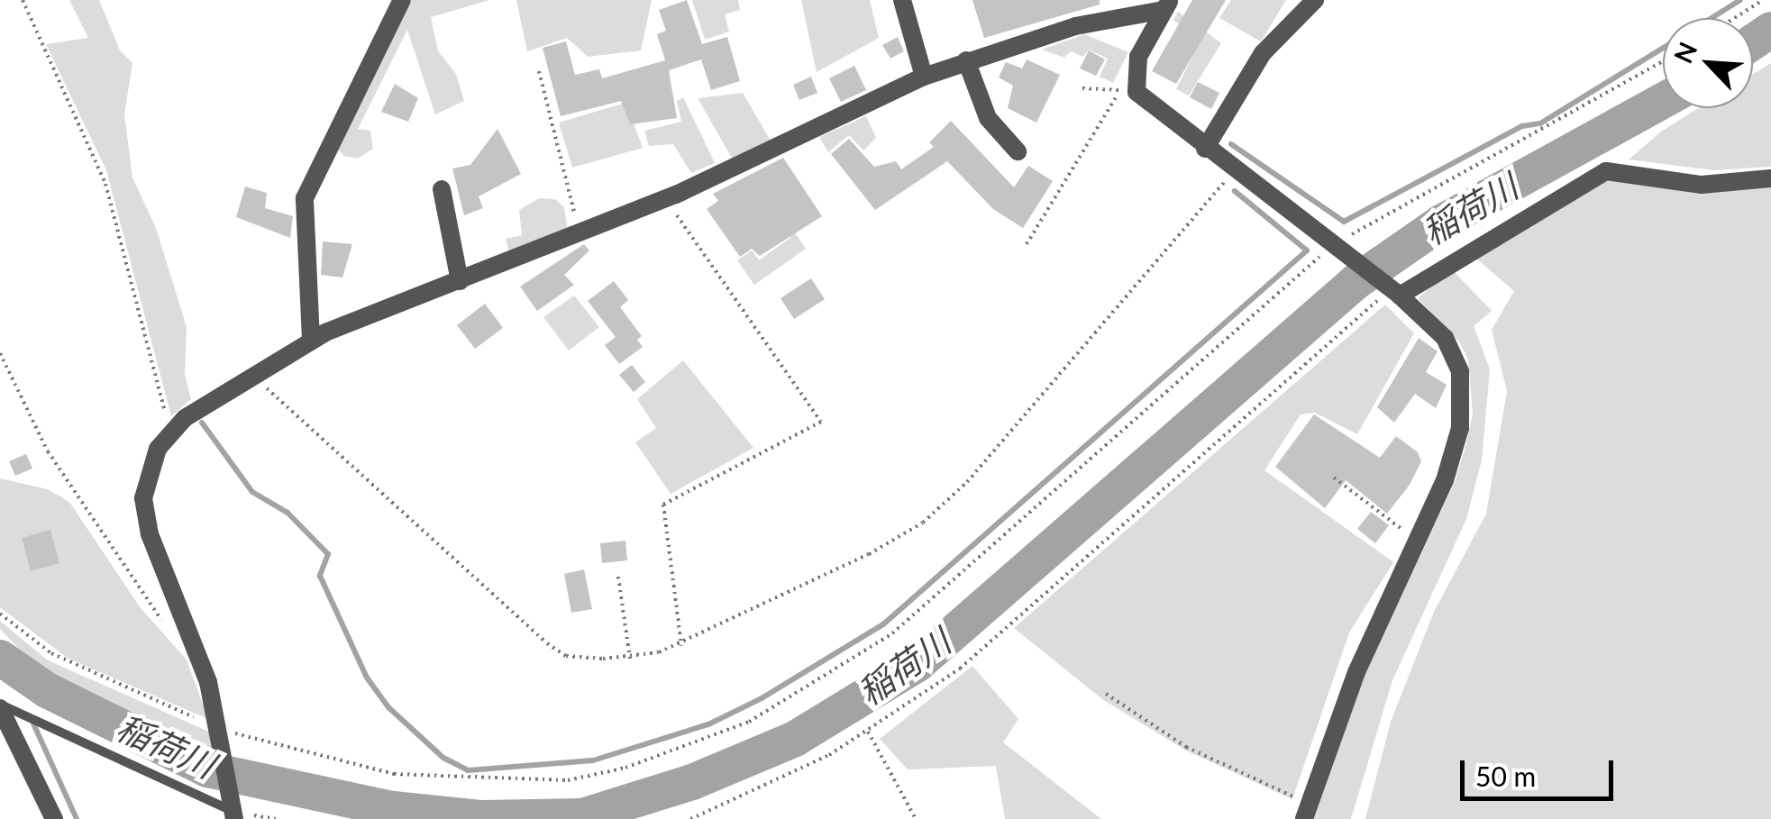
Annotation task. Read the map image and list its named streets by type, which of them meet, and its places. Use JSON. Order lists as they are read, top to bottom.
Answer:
{
  "water": ["稲荷川"],
  "scale_bar": "50 m",
  "north": "top left"
}
